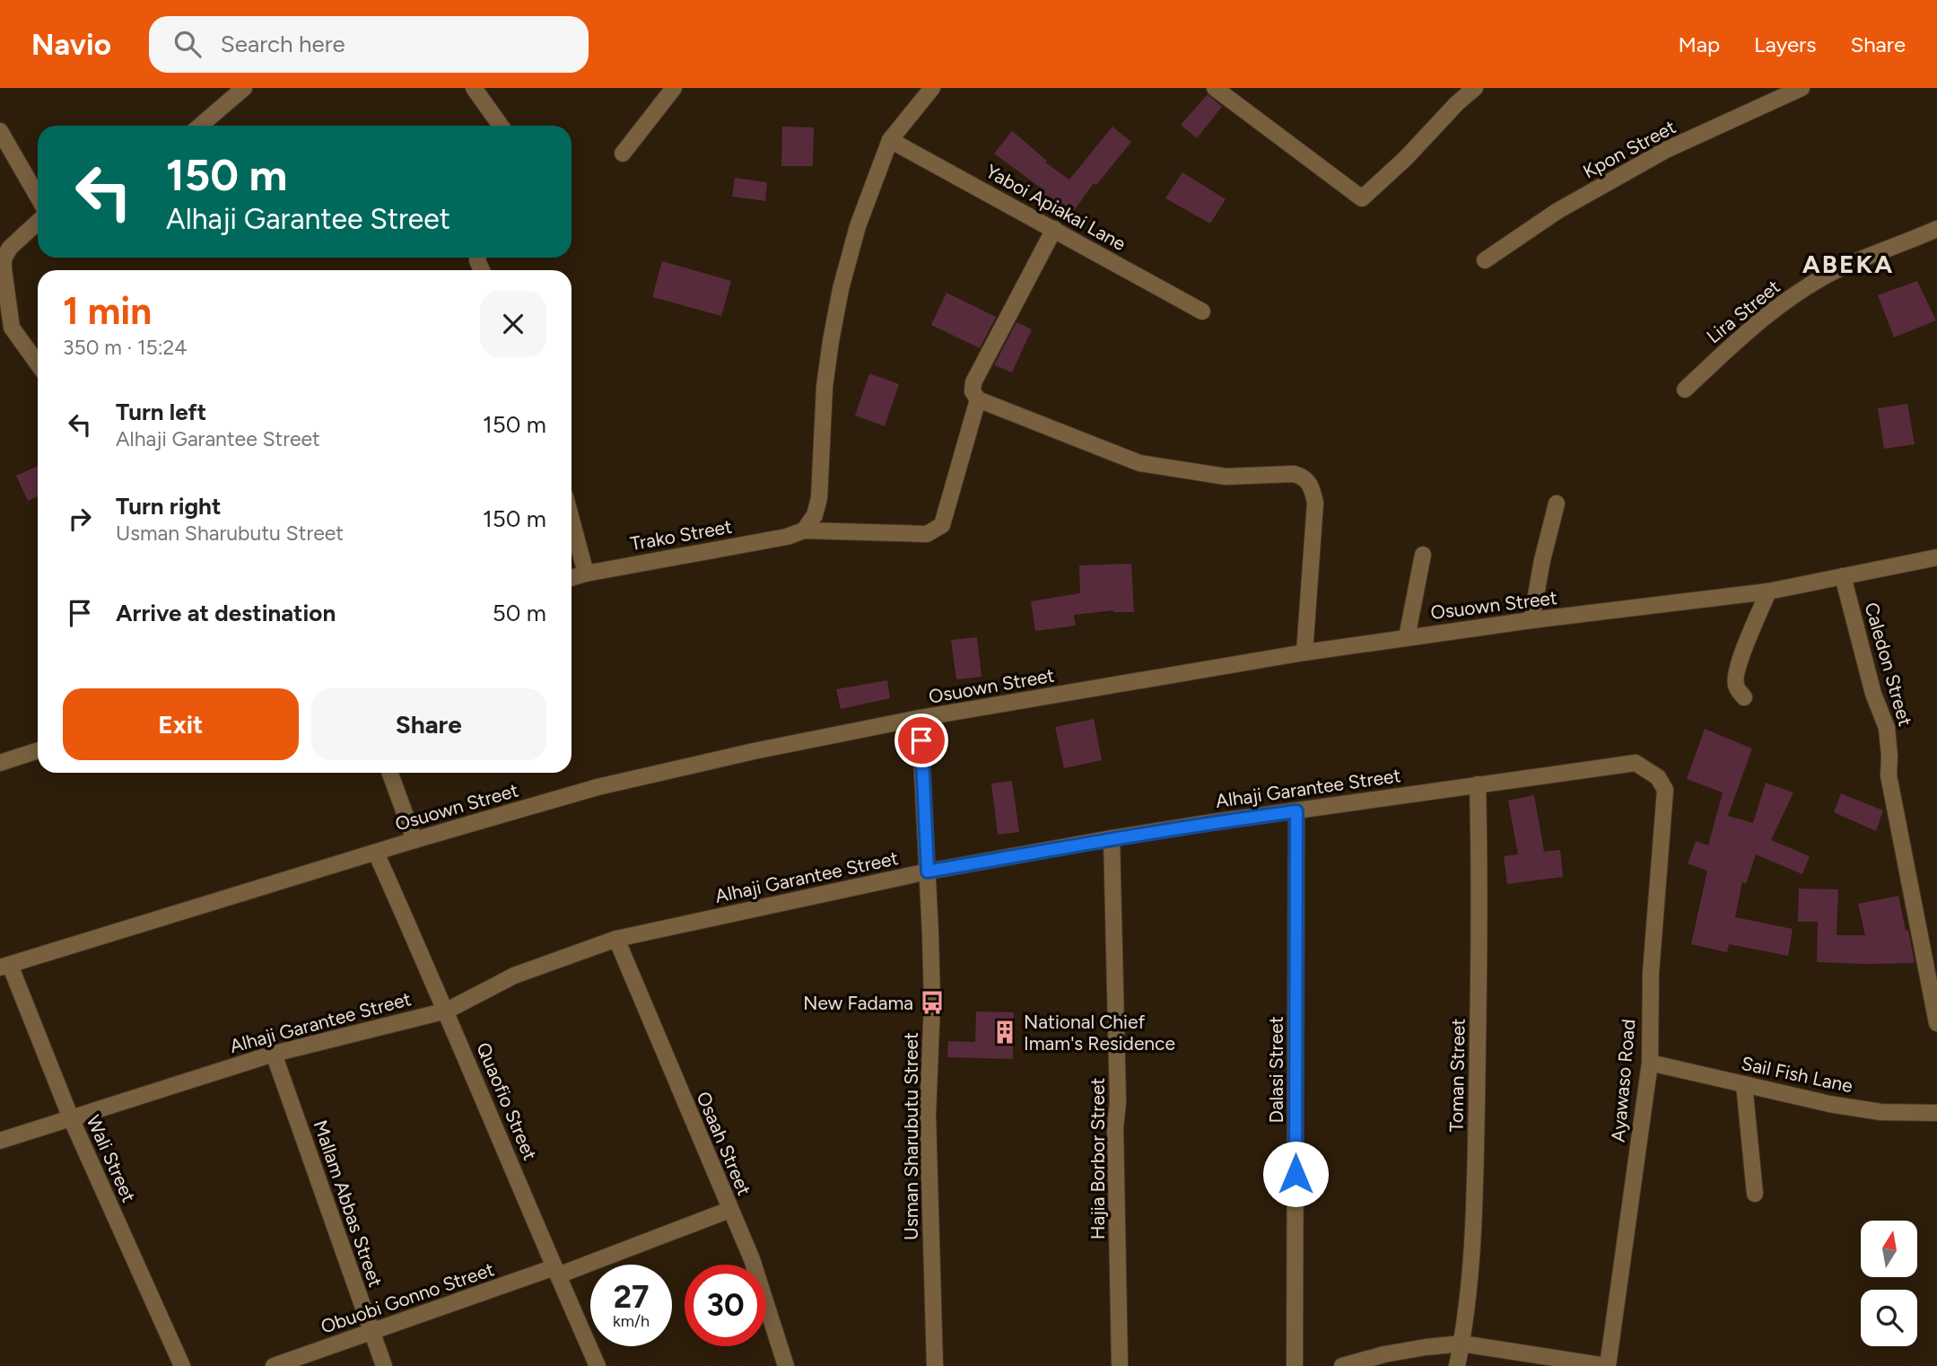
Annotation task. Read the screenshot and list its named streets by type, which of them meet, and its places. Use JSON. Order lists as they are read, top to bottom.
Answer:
{
  "streets": {
    "street": [
      "Kpon Street",
      "Yaboi Apiakai Lane",
      "Lira Street",
      "Trako Street",
      "Osuown Street",
      "Caledon Street",
      "Alhaji Garantee Street",
      "Dalasi Street",
      "Sail Fish Lane",
      "Toman Street",
      "Ayawaso Road",
      "Quaofio Street",
      "Usman Sharubutu Street",
      "Osaah Street",
      "Wali Street",
      "Hajia Borbor Street",
      "Mallam Abbas Street",
      "Obuobi Gonno Street"
    ]
  },
  "crossings": [
    ["Yaboi Apiakai Lane", "Trako Street"],
    ["Osuown Street", "Caledon Street"],
    ["Osuown Street", "Quaofio Street"],
    ["Osuown Street", "Usman Sharubutu Street"],
    ["Osuown Street", "Wali Street"],
    ["Alhaji Garantee Street", "Dalasi Street"],
    ["Alhaji Garantee Street", "Toman Street"],
    ["Alhaji Garantee Street", "Ayawaso Road"],
    ["Alhaji Garantee Street", "Quaofio Street"],
    ["Alhaji Garantee Street", "Usman Sharubutu Street"],
    ["Alhaji Garantee Street", "Osaah Street"],
    ["Alhaji Garantee Street", "Wali Street"],
    ["Alhaji Garantee Street", "Hajia Borbor Street"],
    ["Alhaji Garantee Street", "Mallam Abbas Street"],
    ["Sail Fish Lane", "Ayawaso Road"],
    ["Quaofio Street", "Obuobi Gonno Street"],
    ["Osaah Street", "Obuobi Gonno Street"],
    ["Mallam Abbas Street", "Obuobi Gonno Street"]
  ],
  "districts": ["ABEKA"],
  "places": {
    "bus stop": ["New Fadama"],
    "building": ["National Chief Imam's Residence"]
  },
  "north": "top",
  "page": {
    "header": "Navio",
    "search": "Search here",
    "nav": ["Map", "Layers", "Share"],
    "turn": ["150 m", "Alhaji Garantee Street"],
    "heading": ["1 min", "350 m · 15:24"],
    "list": [
      {
        "name": "Turn left",
        "note": "Alhaji Garantee Street",
        "value": "150 m"
      },
      {
        "name": "Turn right",
        "note": "Usman Sharubutu Street",
        "value": "150 m"
      },
      {
        "name": "Arrive at destination",
        "value": "50 m"
      }
    ],
    "buttons": ["Exit", "Share"],
    "speed": "27 km/h",
    "limit": "30"
  }
}
